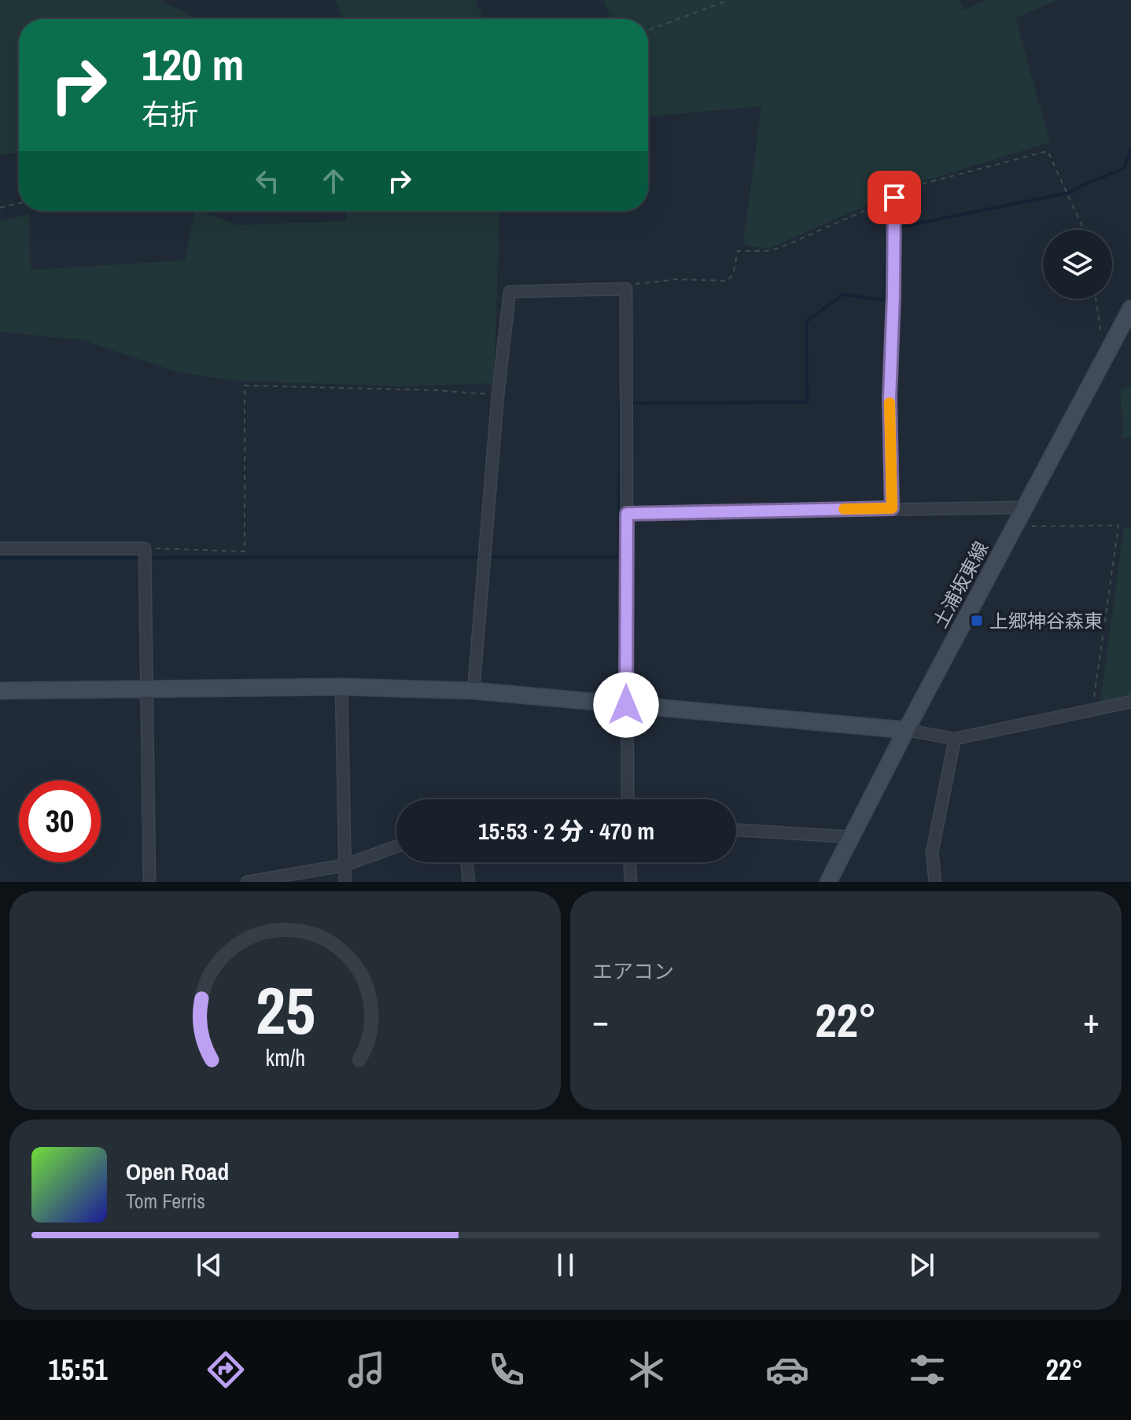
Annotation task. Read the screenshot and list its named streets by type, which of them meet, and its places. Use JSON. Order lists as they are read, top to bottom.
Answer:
{
  "streets": {
    "street": ["土浦坂東線"]
  },
  "places": {
    "transit": ["上郷神谷森東"]
  },
  "page": {
    "turn": ["120 m", "右折"],
    "limit": "30",
    "trip": "15:53 · 2 分 · 470 m",
    "tile": "エアコン",
    "heat": ["−", "22°", "+"],
    "song": ["Open Road", "Tom Ferris"],
    "tabs": ["15:51", "22°"],
    "gauge": ["25", "km/h"]
  }
}
